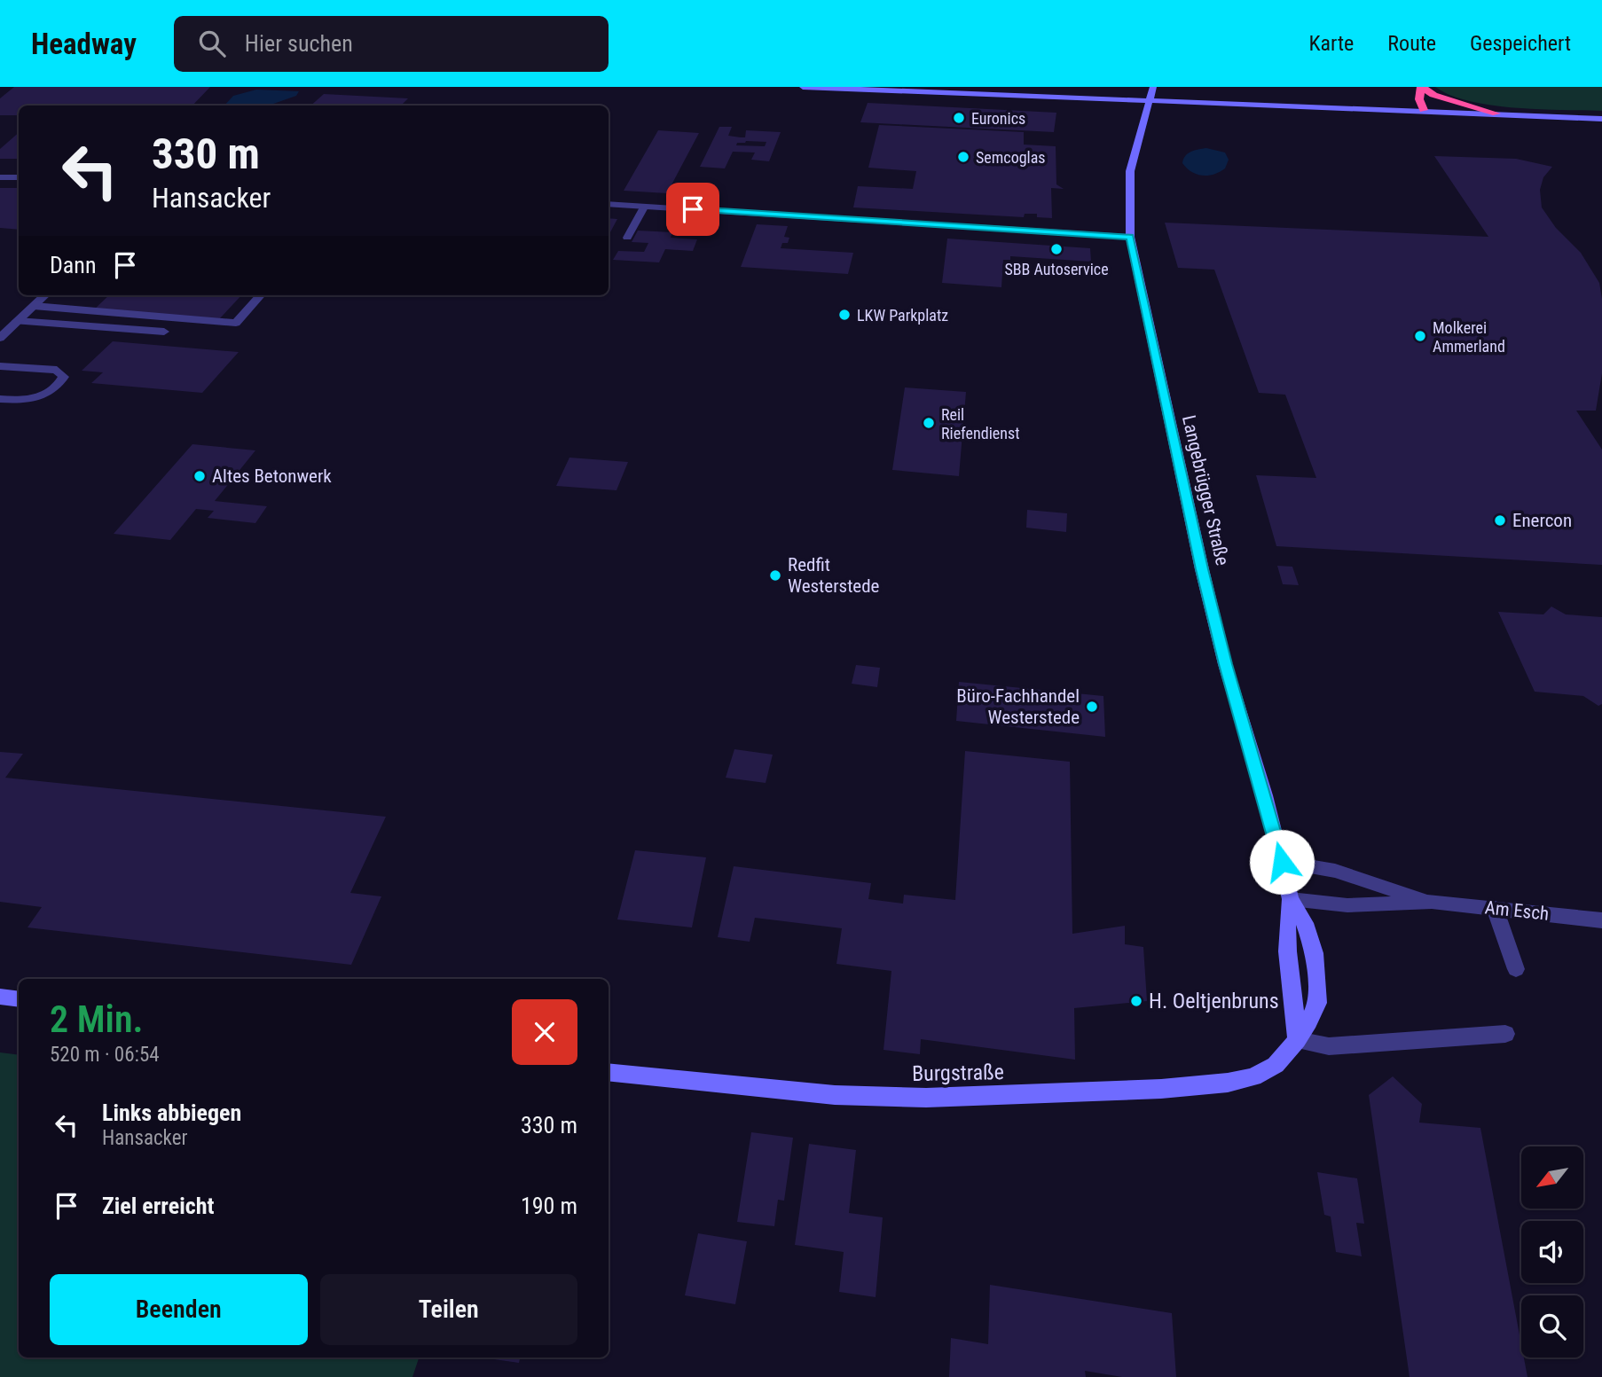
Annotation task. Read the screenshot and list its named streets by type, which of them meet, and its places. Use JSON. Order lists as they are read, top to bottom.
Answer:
{
  "streets": {
    "street": ["Langebrügger Straße", "Am Esch", "Burgstraße"]
  },
  "crossings": [
    ["Langebrügger Straße", "Am Esch"],
    ["Langebrügger Straße", "Burgstraße"],
    ["Am Esch", "Burgstraße"]
  ],
  "places": [
    "Euronics",
    "Semcoglas",
    "SBB Autoservice",
    "LKW Parkplatz",
    "Molkerei Ammerland",
    "Reil Riefendienst",
    "Altes Betonwerk",
    "Enercon",
    "Redfit Westerstede",
    "Büro-Fachhandel Westerstede",
    "H. Oeltjenbruns"
  ],
  "north": "bottom left",
  "page": {
    "header": "Headway",
    "search": "Hier suchen",
    "nav": ["Karte", "Route", "Gespeichert"],
    "turn": ["330 m", "Hansacker"],
    "then": "Dann",
    "heading": ["2 Min.", "520 m · 06:54"],
    "list": [
      {
        "name": "Links abbiegen",
        "note": "Hansacker",
        "value": "330 m"
      },
      {
        "name": "Ziel erreicht",
        "value": "190 m"
      }
    ],
    "buttons": ["Beenden", "Teilen"]
  }
}
